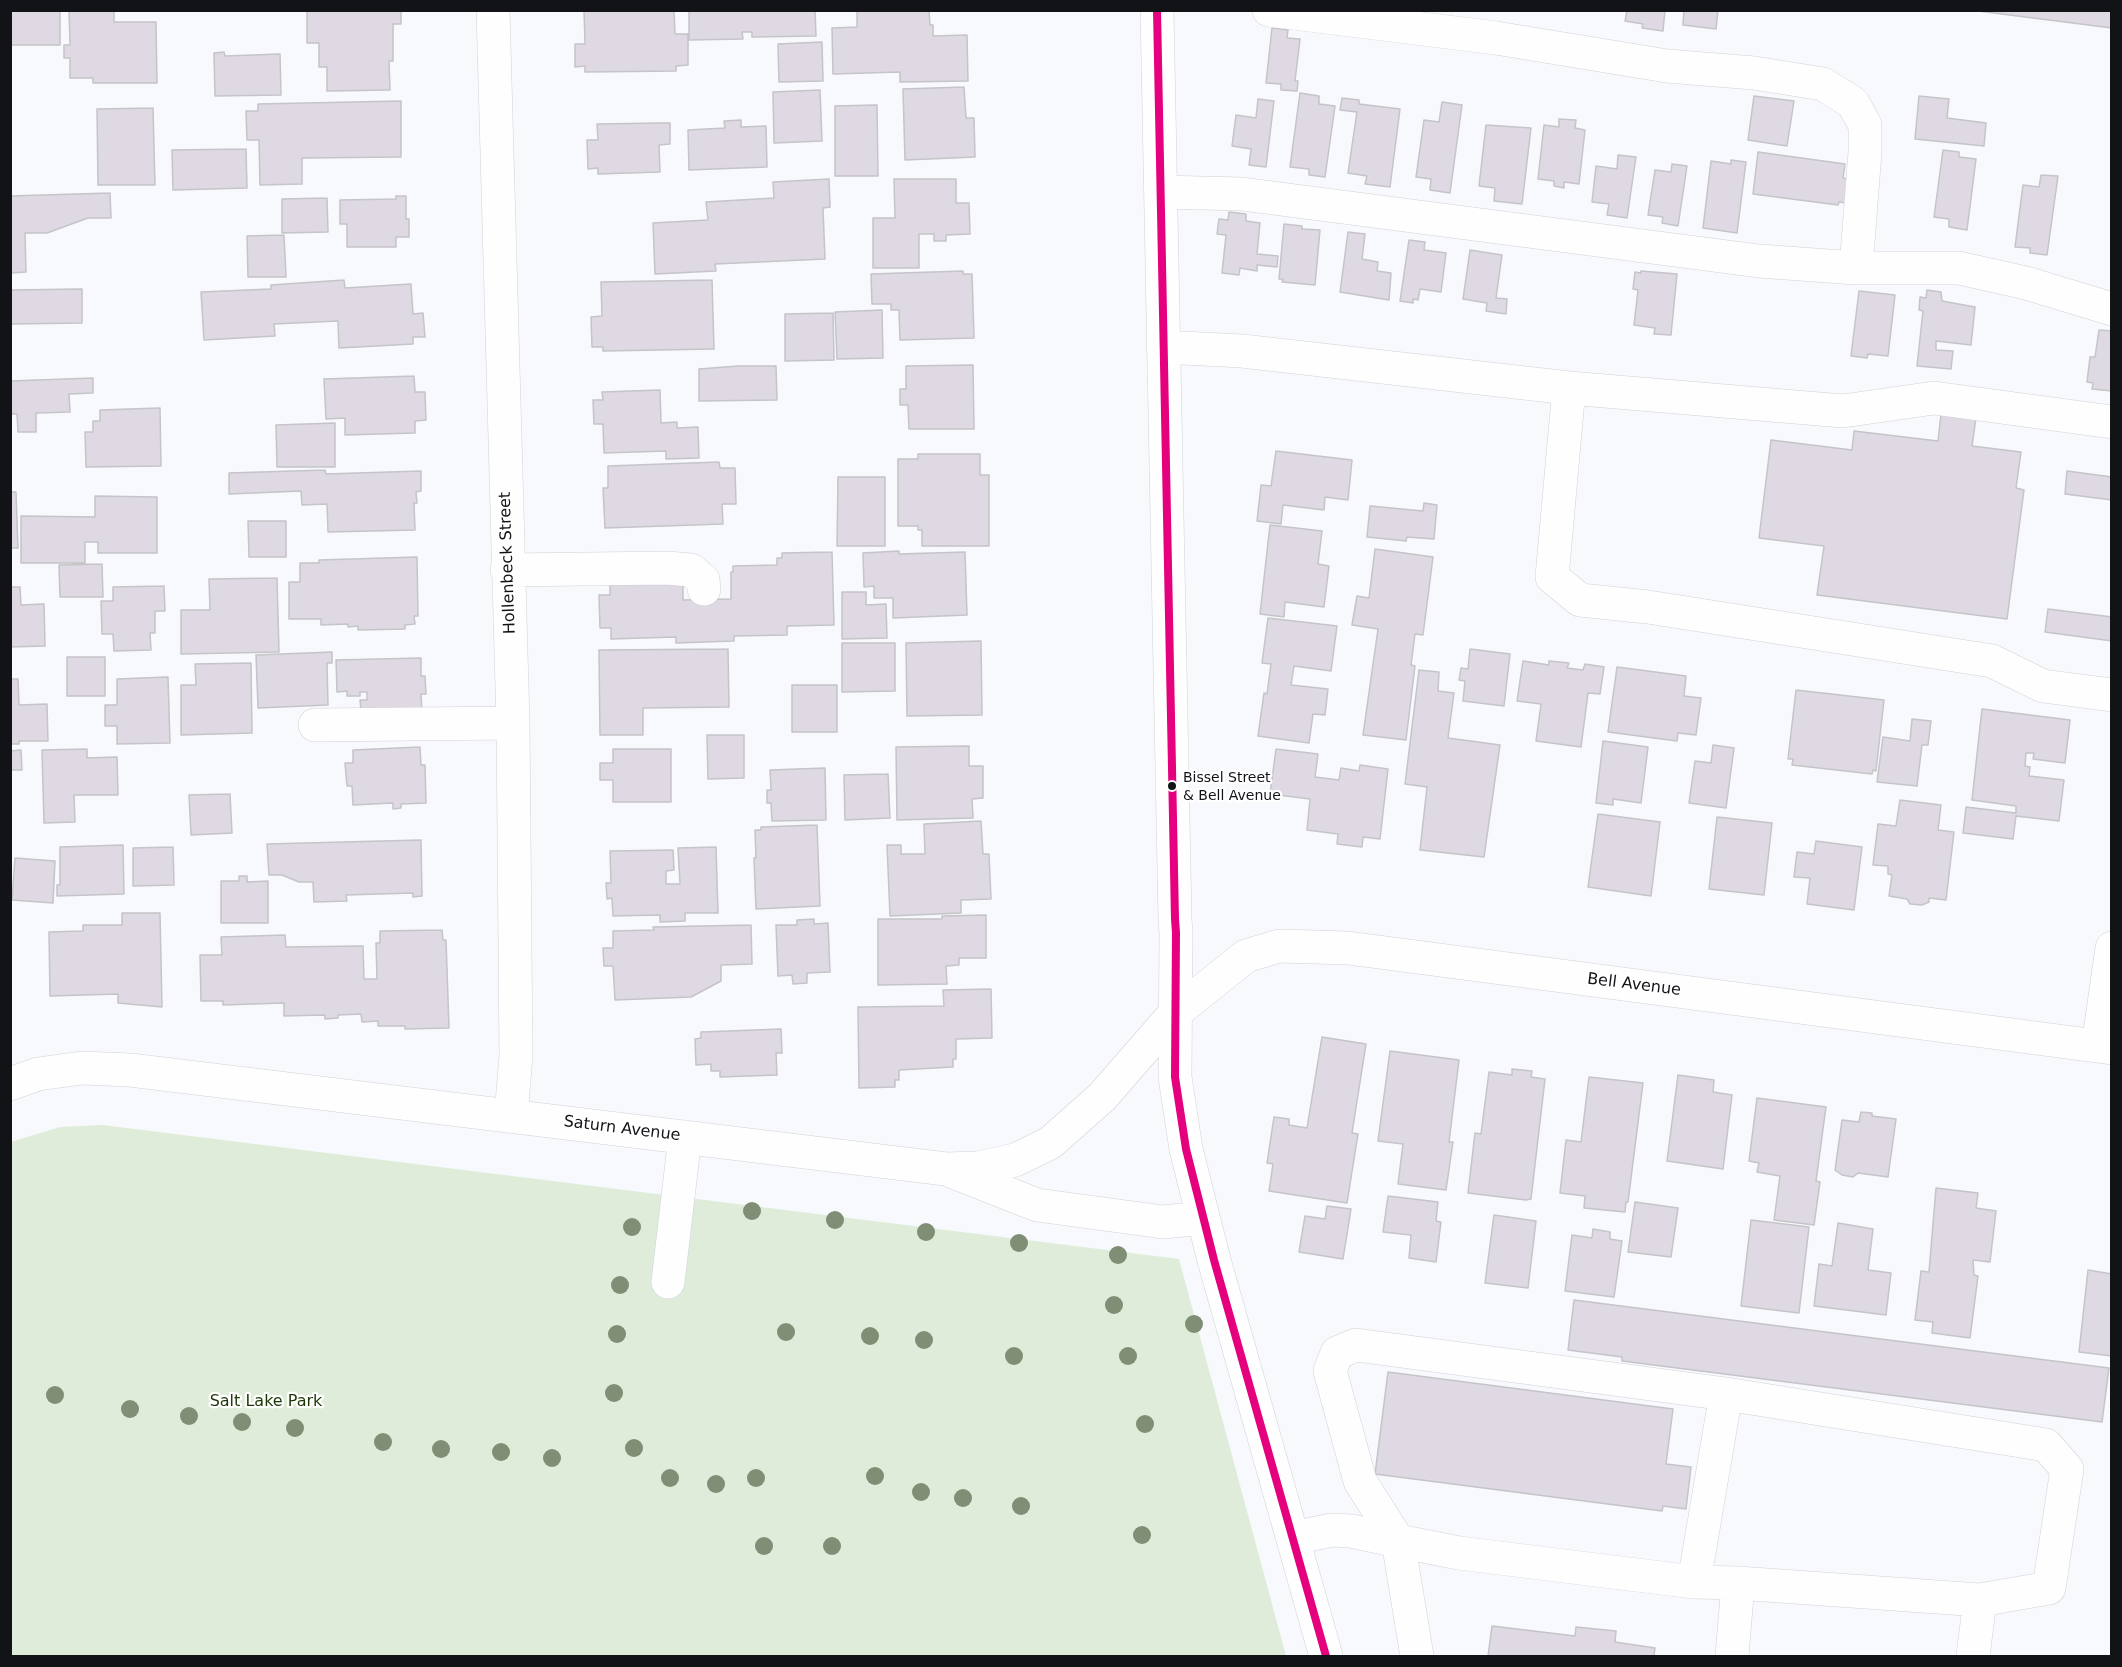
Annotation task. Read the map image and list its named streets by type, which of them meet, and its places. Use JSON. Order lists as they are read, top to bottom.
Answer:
{
  "streets": {
    "street": ["Hollenbeck Street", "Bell Avenue", "Saturn Avenue"]
  },
  "crossings": [
    ["Hollenbeck Street", "Saturn Avenue"],
    ["Bell Avenue", "Saturn Avenue"]
  ],
  "parks": ["Salt Lake Park"],
  "places": ["Bissel Street & Bell Avenue"]
}
